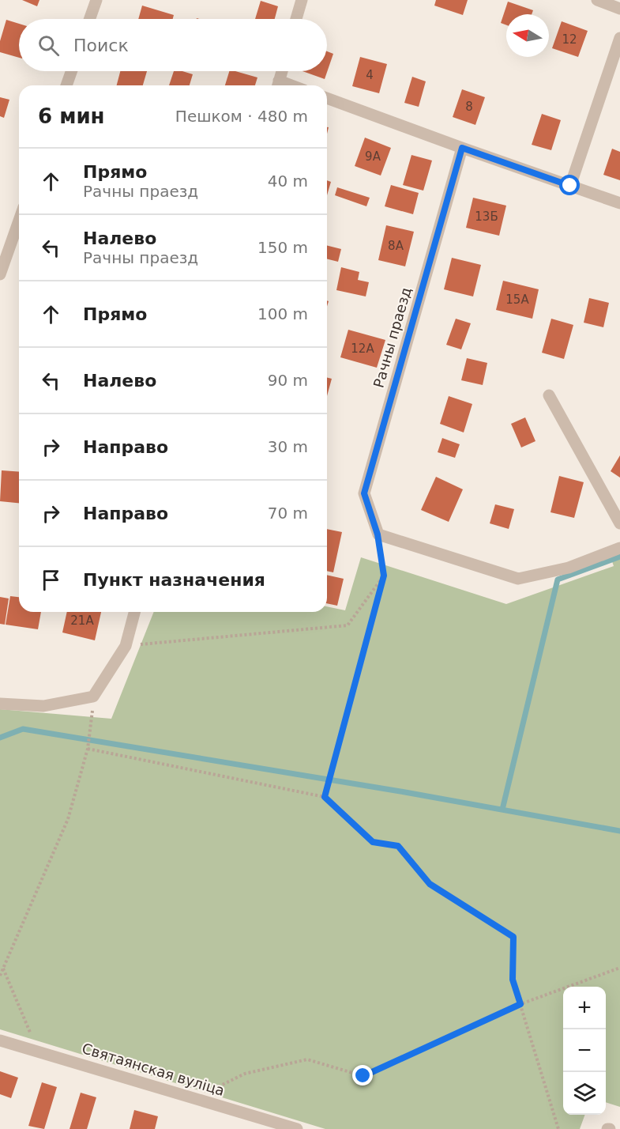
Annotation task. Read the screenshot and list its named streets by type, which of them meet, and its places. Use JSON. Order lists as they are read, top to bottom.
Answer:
{
  "streets": {
    "street": ["Рачны праезд", "Святаянская вуліца"]
  },
  "house_numbers": [
    "12",
    "4",
    "8",
    "9А",
    "13Б",
    "8А",
    "15А",
    "12А",
    "21А"
  ],
  "north": "left",
  "page": {
    "search": "Поиск",
    "heading": ["6 мин", "Пешком · 480 m"],
    "list": [
      ["Прямо", "Рачны праезд", "40 m"],
      ["Налево", "Рачны праезд", "150 m"],
      ["Прямо", "100 m"],
      ["Налево", "90 m"],
      ["Направо", "30 m"],
      ["Направо", "70 m"],
      "Пункт назначения"
    ],
    "map_buttons": ["+", "−"]
  }
}
